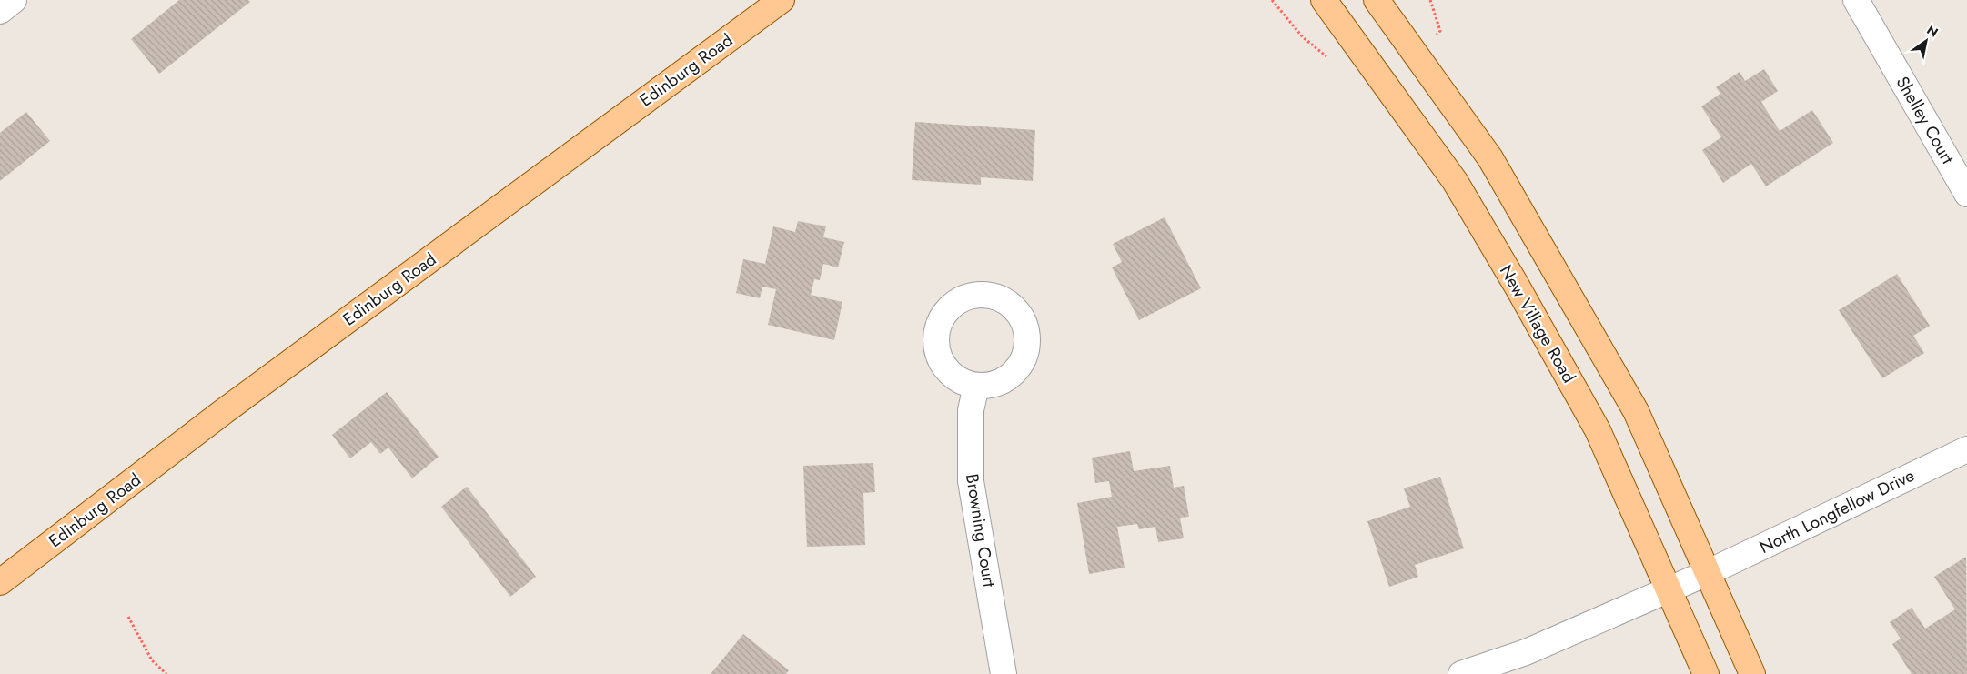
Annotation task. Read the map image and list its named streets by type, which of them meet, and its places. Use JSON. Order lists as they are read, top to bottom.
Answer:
{
  "streets": {
    "main road": ["Edinburg Road", "New Village Road"],
    "street": ["Shelley Court", "North Longfellow Drive", "Browning Court"]
  },
  "crossings": [
    ["New Village Road", "North Longfellow Drive"]
  ],
  "north": "top right"
}
